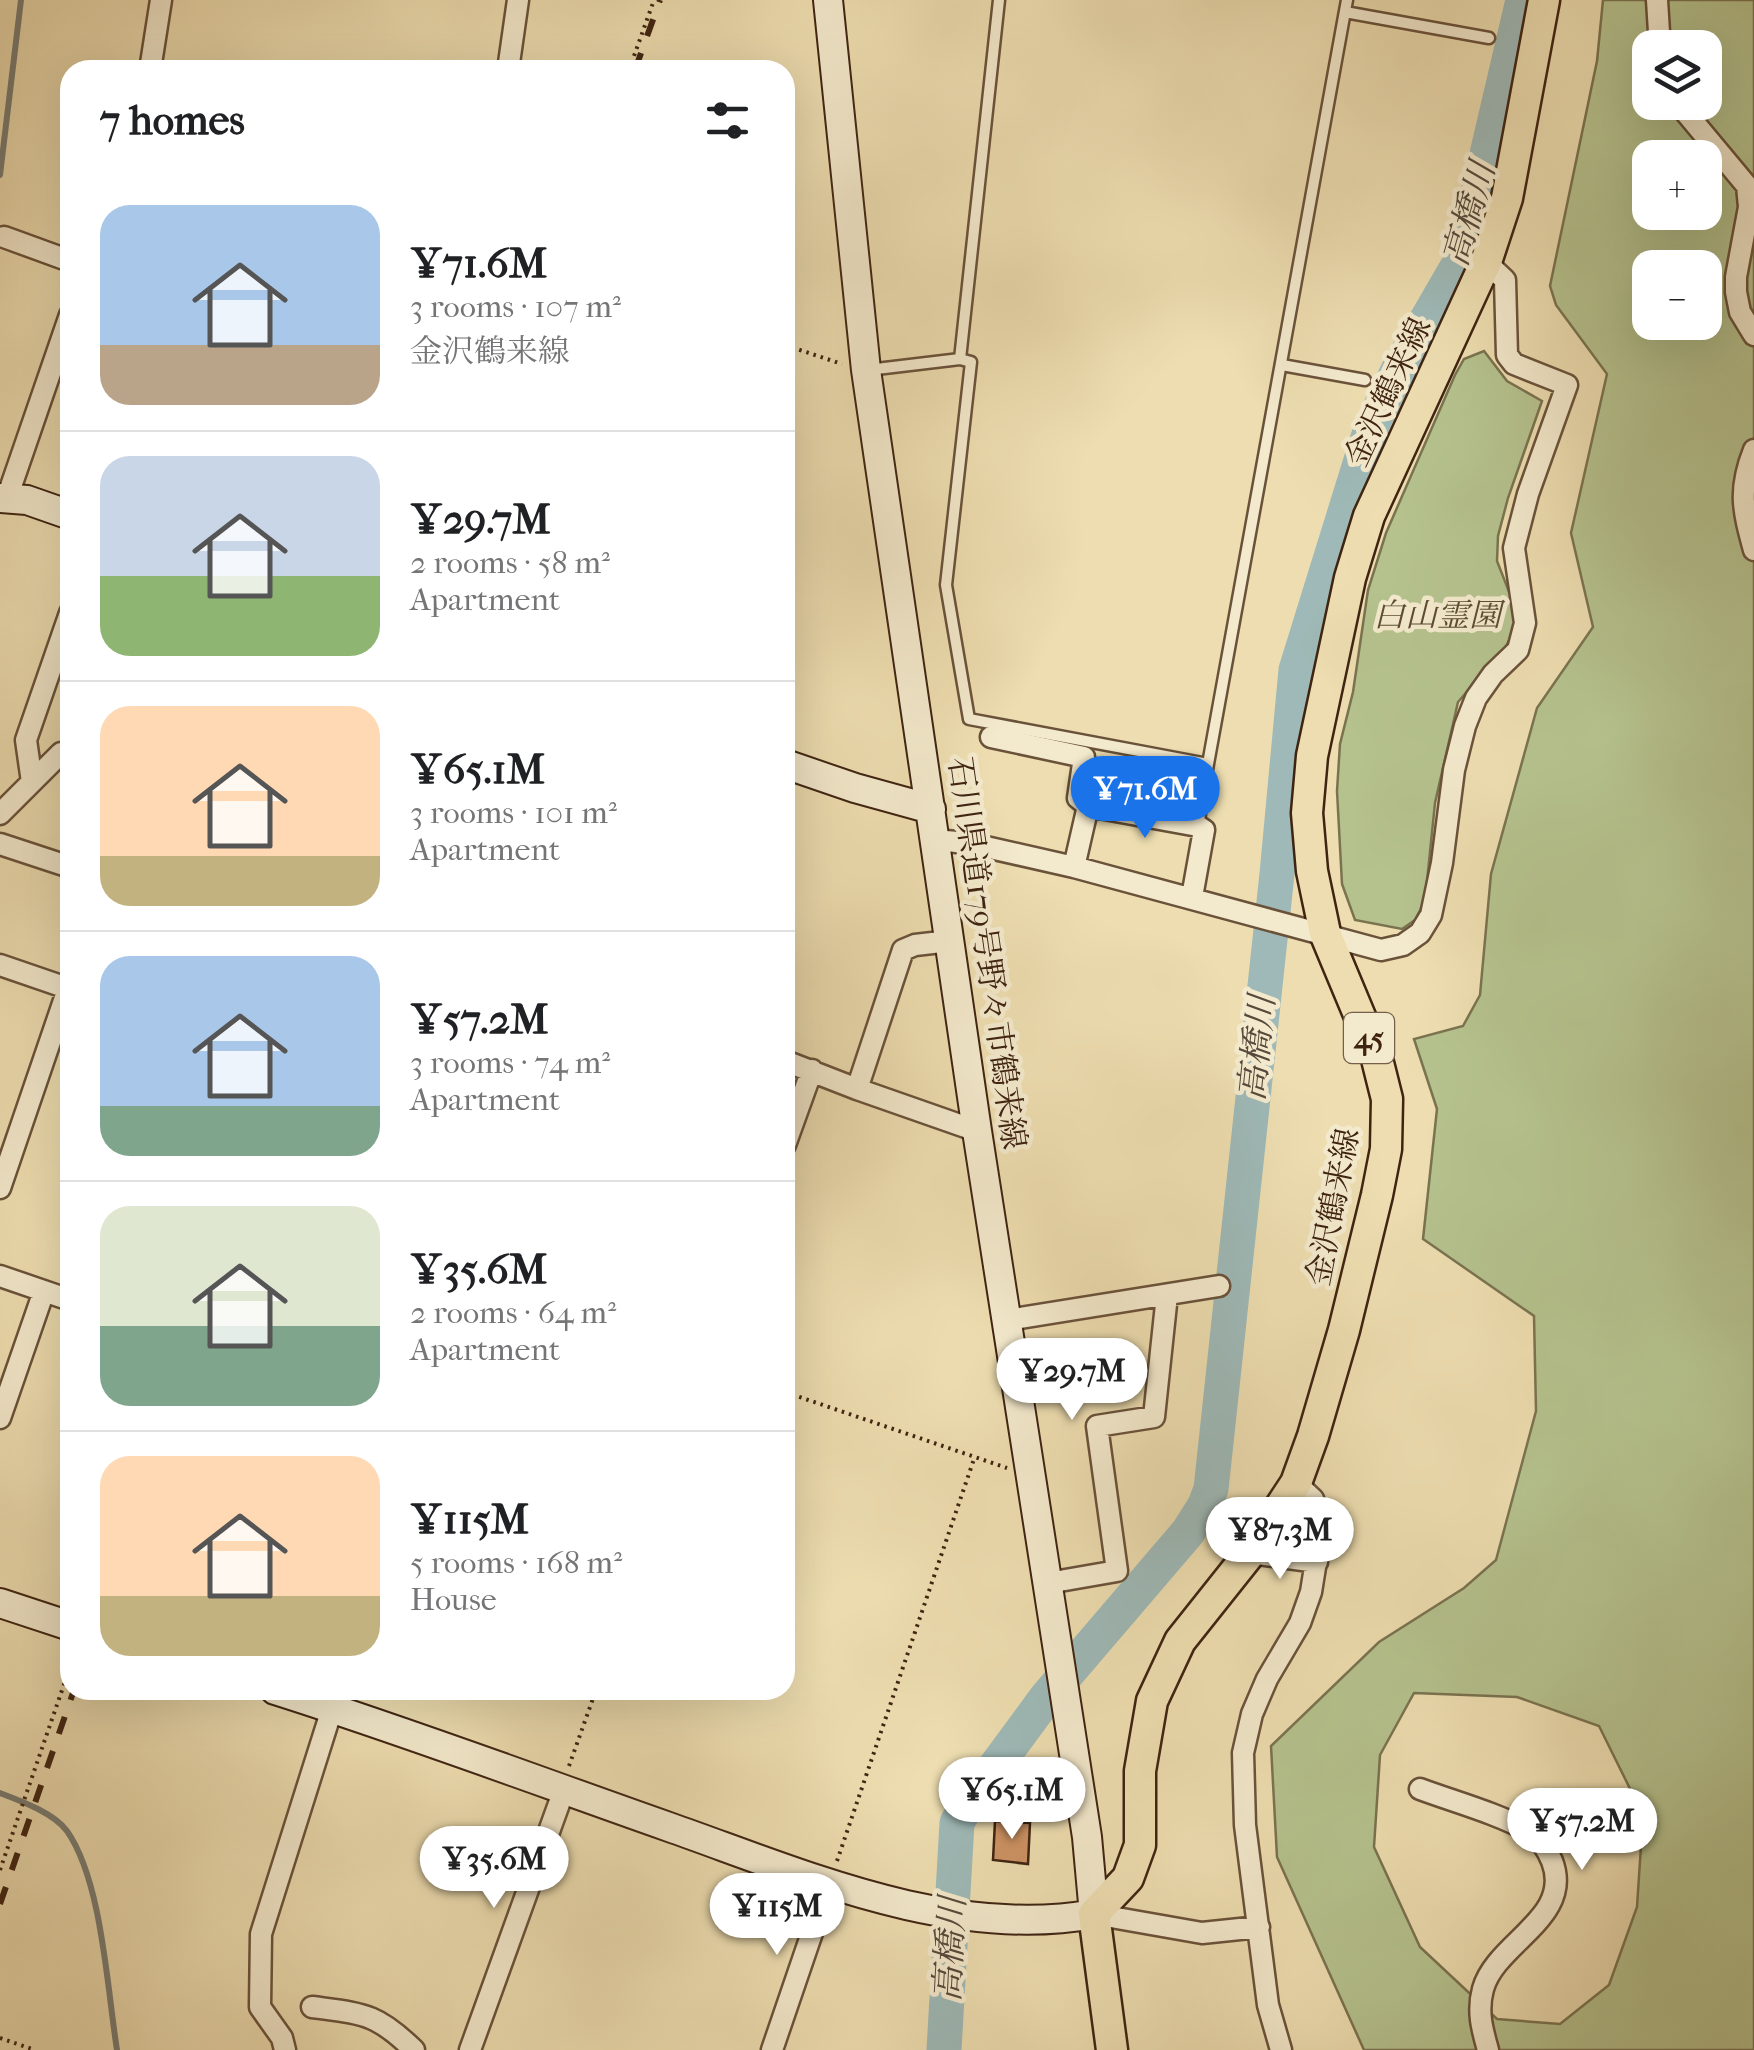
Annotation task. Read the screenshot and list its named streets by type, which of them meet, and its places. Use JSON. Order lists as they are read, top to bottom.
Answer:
{
  "streets": {
    "main road": ["金沢鶴来線", "石川県道179号野々市鶴来線", "45"]
  },
  "crossings": [
    ["金沢鶴来線", "石川県道179号野々市鶴来線"]
  ],
  "water": ["高橋川"],
  "parks": ["白山霊園"],
  "page": {
    "map_buttons": ["+", "−"],
    "heading": "7 homes",
    "list": [
      {
        "name": "¥71.6M",
        "note": "3 rooms · 107 m² · 金沢鶴来線"
      },
      {
        "name": "¥29.7M",
        "note": "2 rooms · 58 m² · Apartment"
      },
      {
        "name": "¥65.1M",
        "note": "3 rooms · 101 m² · Apartment"
      },
      {
        "name": "¥57.2M",
        "note": "3 rooms · 74 m² · Apartment"
      },
      {
        "name": "¥35.6M",
        "note": "2 rooms · 64 m² · Apartment"
      },
      {
        "name": "¥115M",
        "note": "5 rooms · 168 m² · House"
      }
    ],
    "price": [
      "¥71.6M",
      "¥29.7M",
      "¥87.3M",
      "¥65.1M",
      "¥57.2M",
      "¥35.6M",
      "¥115M"
    ]
  }
}
